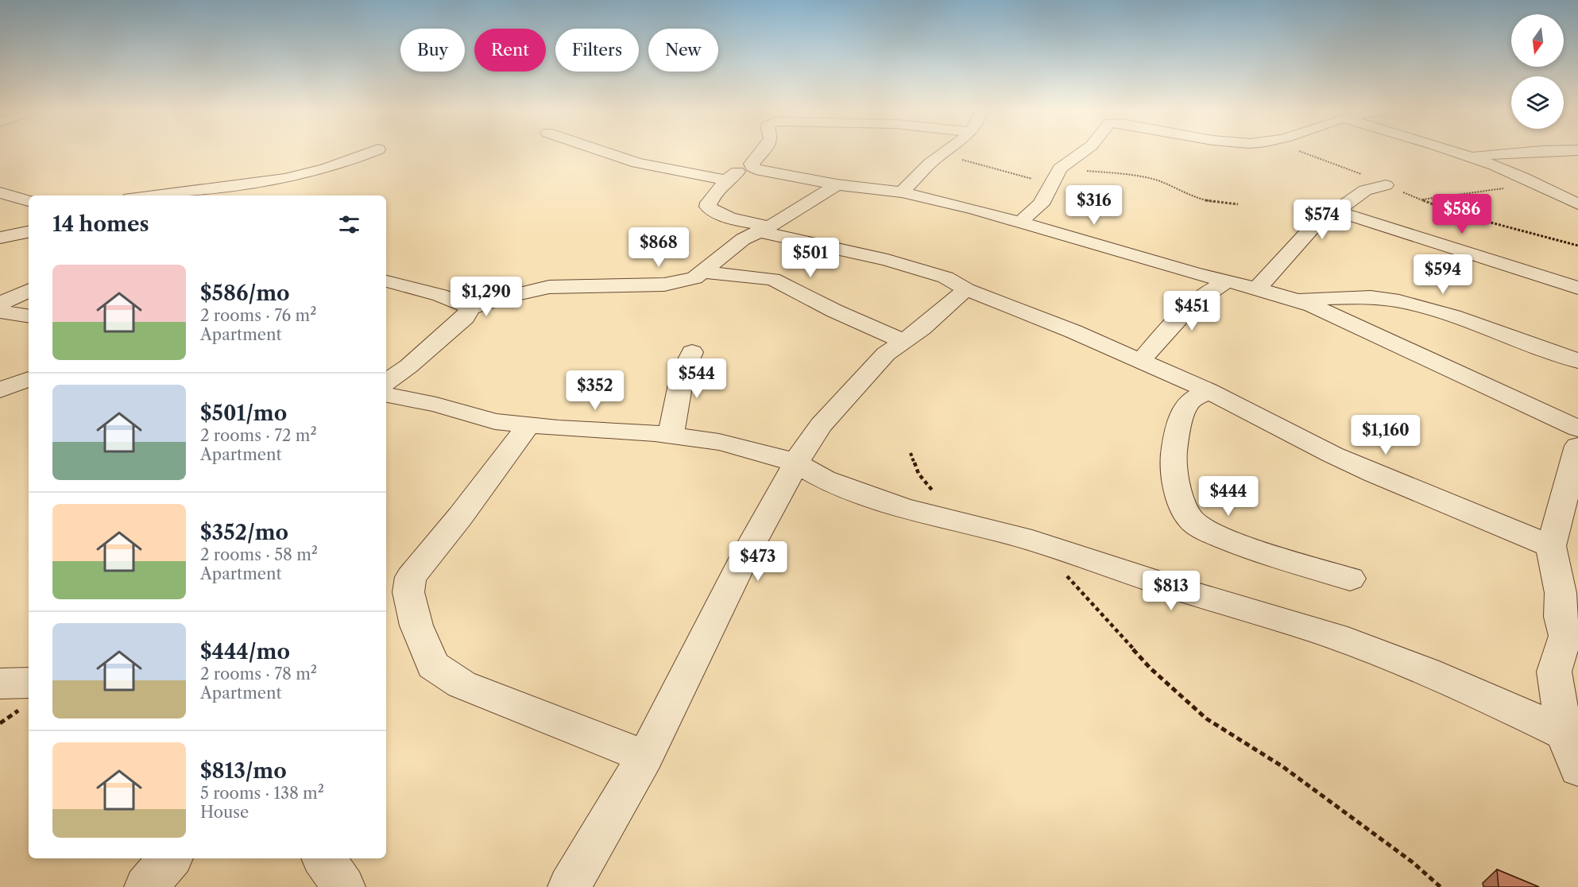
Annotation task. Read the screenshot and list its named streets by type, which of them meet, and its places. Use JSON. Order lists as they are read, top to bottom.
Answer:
{
  "north": "bottom",
  "page": {
    "chip": [
      "Buy",
      "Rent",
      "Filters",
      "New"
    ],
    "price": [
      "$316",
      "$586",
      "$574",
      "$868",
      "$501",
      "$594",
      "$1,290",
      "$451",
      "$544",
      "$352",
      "$1,160",
      "$444",
      "$473",
      "$813"
    ],
    "heading": "14 homes",
    "list": [
      {
        "name": "$586/mo",
        "note": "2 rooms · 76 m² · Apartment"
      },
      {
        "name": "$501/mo",
        "note": "2 rooms · 72 m² · Apartment"
      },
      {
        "name": "$352/mo",
        "note": "2 rooms · 58 m² · Apartment"
      },
      {
        "name": "$444/mo",
        "note": "2 rooms · 78 m² · Apartment"
      },
      {
        "name": "$813/mo",
        "note": "5 rooms · 138 m² · House"
      }
    ]
  }
}
